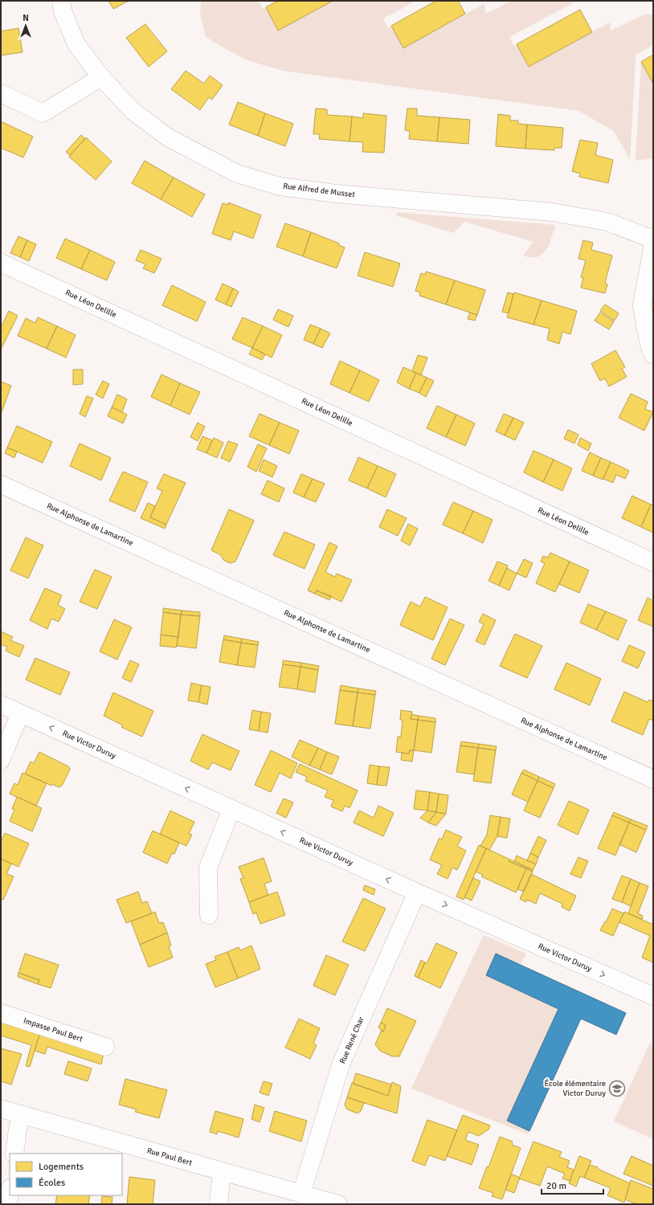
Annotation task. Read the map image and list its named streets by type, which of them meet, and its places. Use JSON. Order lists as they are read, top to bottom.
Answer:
{
  "streets": {
    "street": [
      "Rue Alfred de Musset",
      "Rue Léon Delille",
      "Rue Alphonse de Lamartine",
      "Rue Victor Duruy",
      "Impasse Paul Bert",
      "Rue René Char",
      "Rue Paul Bert"
    ]
  },
  "crossings": [
    ["Rue Victor Duruy", "Rue René Char"],
    ["Rue René Char", "Rue Paul Bert"]
  ],
  "places": {
    "school or university": ["École élémentaire Victor Duruy"]
  },
  "legend": ["Logements", "Écoles"],
  "scale_bar": "20 m",
  "north": "top"
}
